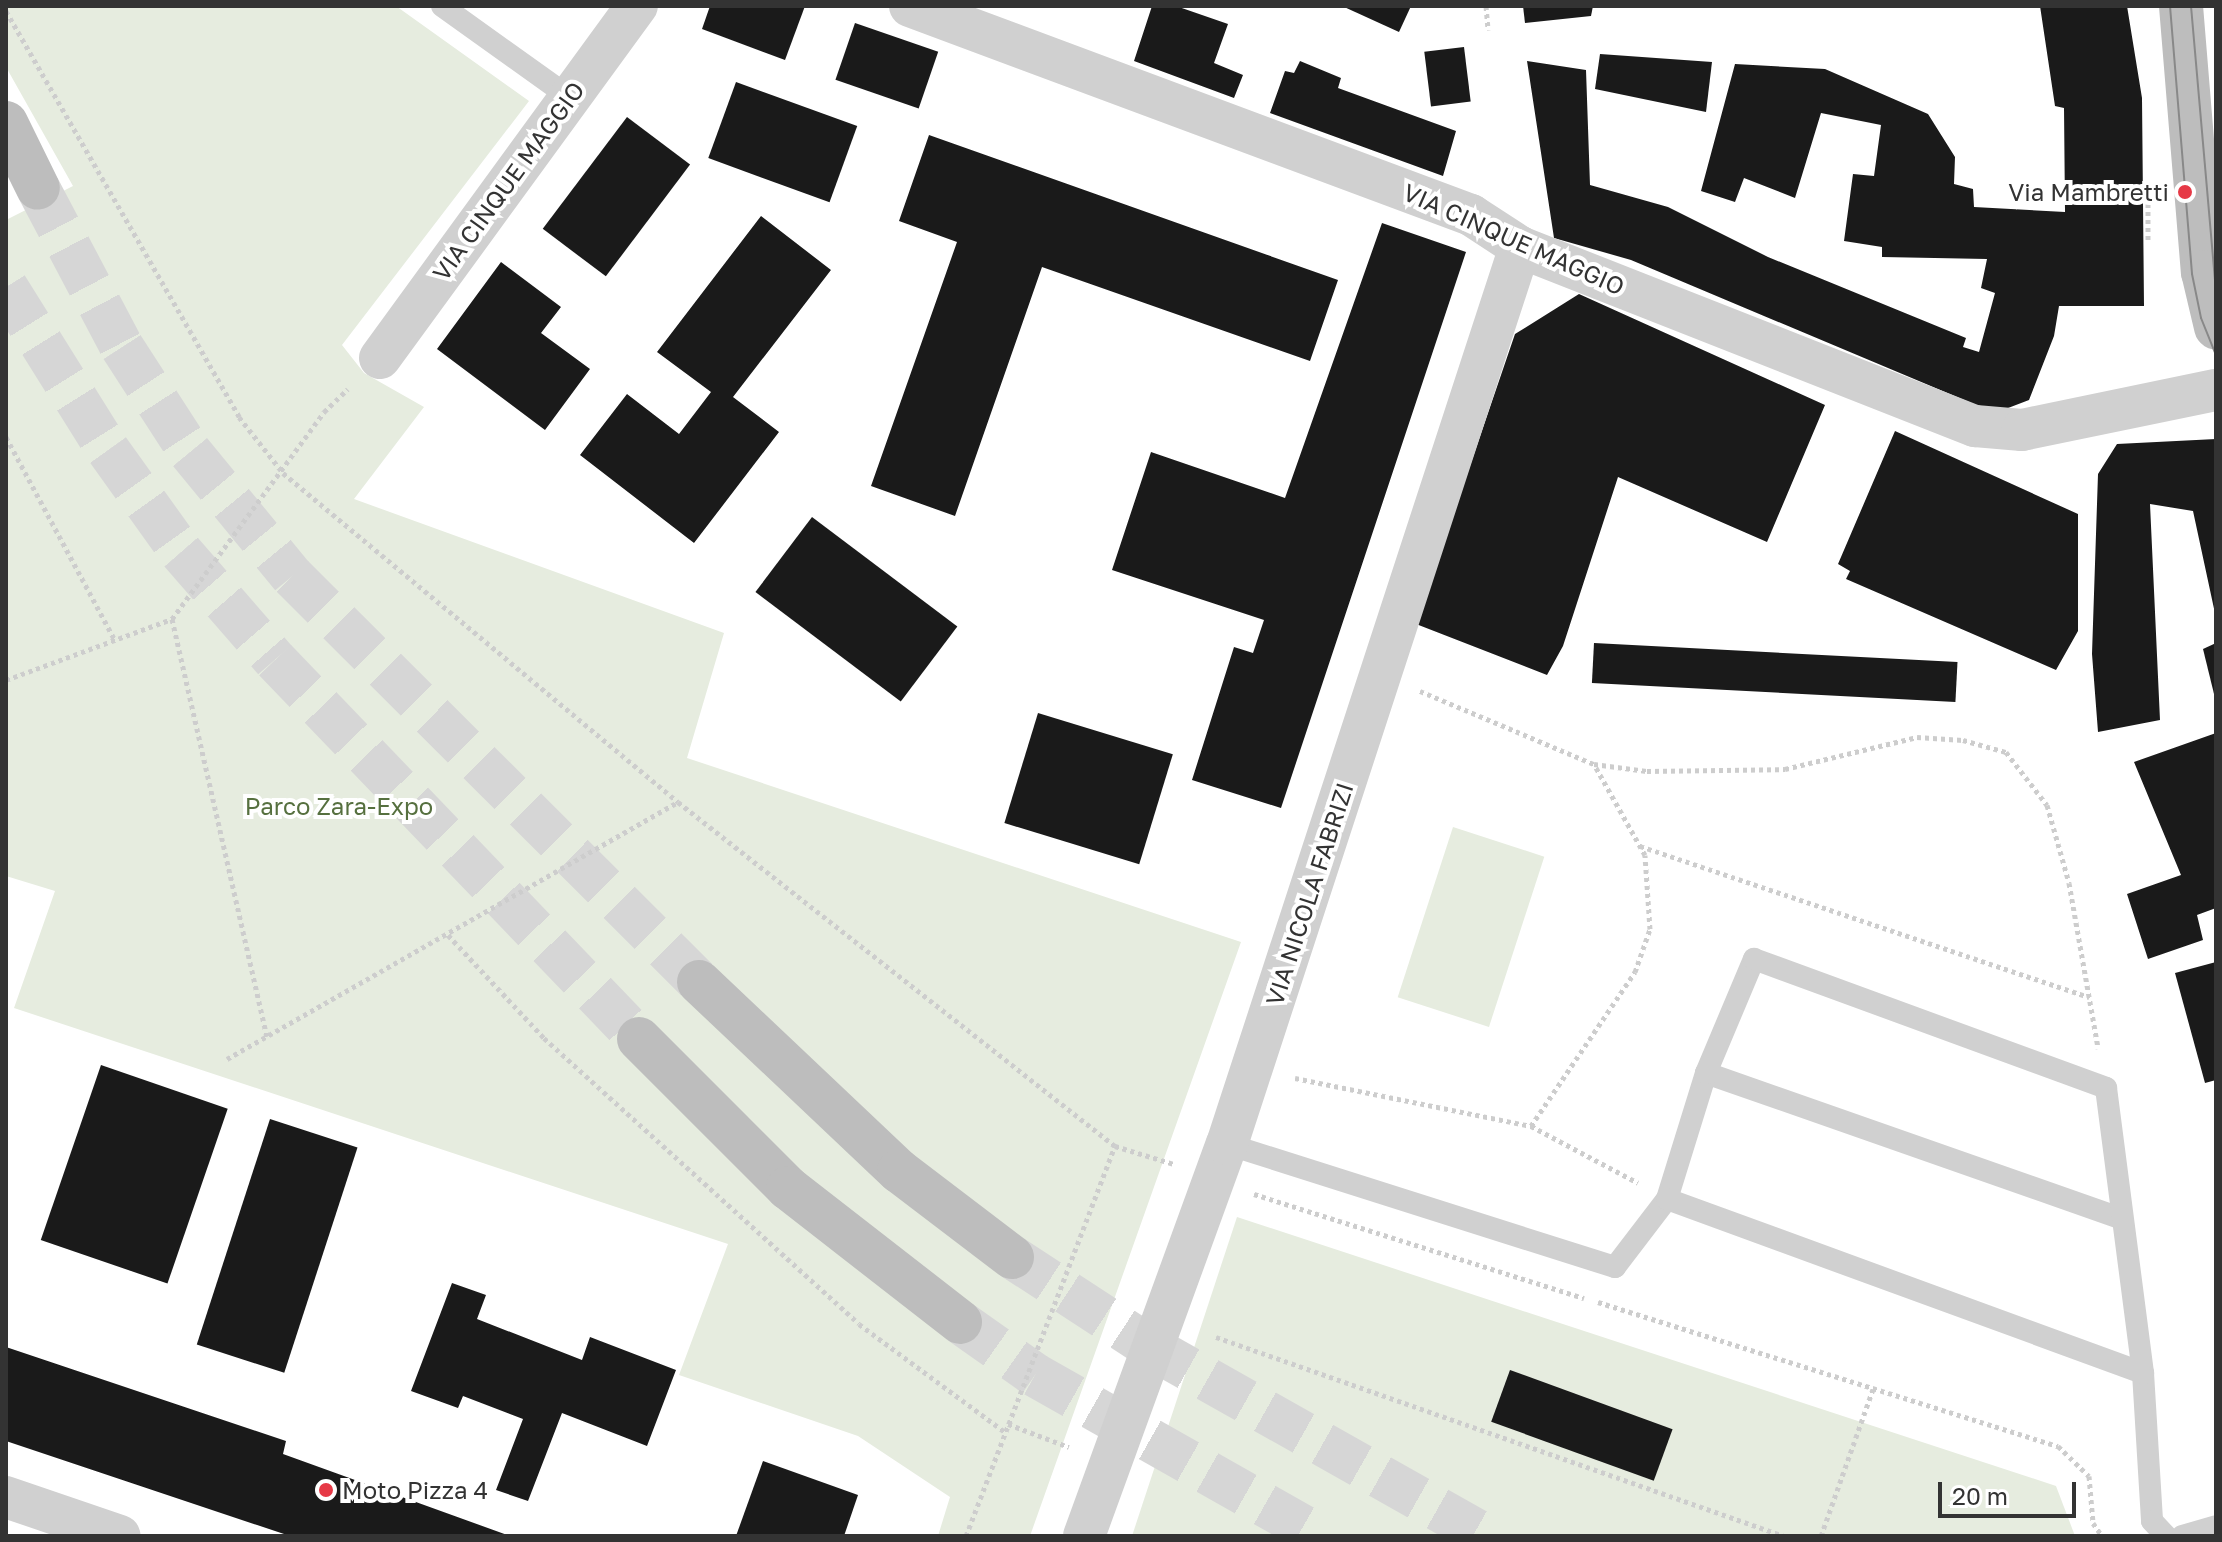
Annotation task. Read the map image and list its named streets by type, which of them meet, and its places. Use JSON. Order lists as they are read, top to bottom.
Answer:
{
  "streets": {
    "street": ["VIA CINQUE MAGGIO", "VIA NICOLA FABRIZI"]
  },
  "crossings": [
    ["VIA CINQUE MAGGIO", "VIA NICOLA FABRIZI"]
  ],
  "parks": ["Parco Zara-Expo"],
  "places": ["Via Mambretti", "Moto Pizza 4"],
  "scale_bar": "20 m"
}
